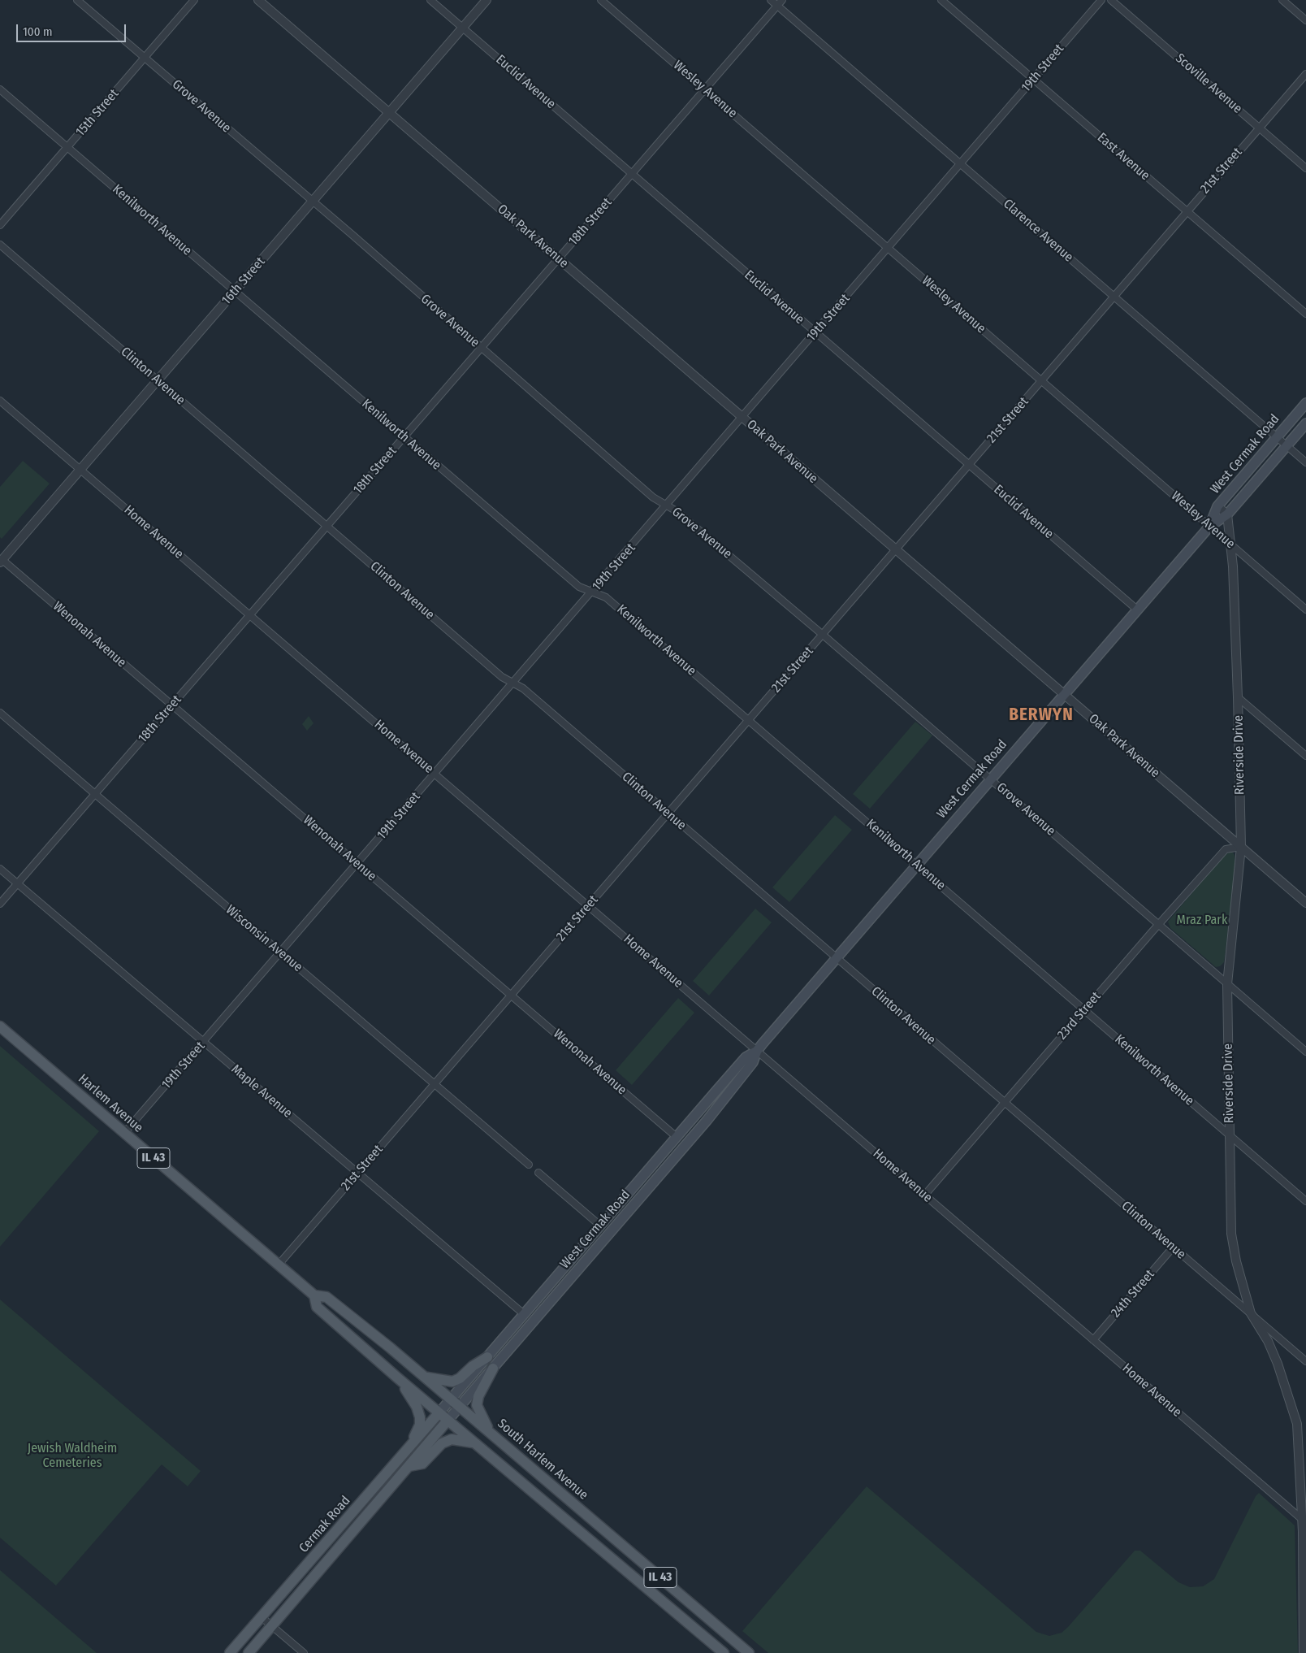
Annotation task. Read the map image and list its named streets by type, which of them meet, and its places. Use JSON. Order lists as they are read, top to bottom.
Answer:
{
  "streets": {
    "main road": [
      "West Cermak Road",
      "Harlem Avenue",
      "IL 43",
      "South Harlem Avenue",
      "Cermak Road"
    ],
    "street": [
      "19th Street",
      "Euclid Avenue",
      "Scoville Avenue",
      "Wesley Avenue",
      "Grove Avenue",
      "15th Street",
      "East Avenue",
      "21st Street",
      "Kenilworth Avenue",
      "18th Street",
      "Clarence Avenue",
      "Oak Park Avenue",
      "16th Street",
      "Clinton Avenue",
      "Home Avenue",
      "Wenonah Avenue",
      "Riverside Drive",
      "Wisconsin Avenue",
      "23rd Street",
      "Maple Avenue",
      "24th Street"
    ]
  },
  "crossings": [
    ["19th Street", "Euclid Avenue"],
    ["19th Street", "Wesley Avenue"],
    ["19th Street", "Grove Avenue"],
    ["19th Street", "East Avenue"],
    ["19th Street", "Kenilworth Avenue"],
    ["19th Street", "Clarence Avenue"],
    ["19th Street", "Oak Park Avenue"],
    ["19th Street", "Clinton Avenue"],
    ["19th Street", "Home Avenue"],
    ["19th Street", "Wenonah Avenue"],
    ["19th Street", "Wisconsin Avenue"],
    ["19th Street", "Maple Avenue"],
    ["19th Street", "Harlem Avenue"],
    ["Euclid Avenue", "21st Street"],
    ["Euclid Avenue", "18th Street"],
    ["Euclid Avenue", "16th Street"],
    ["Euclid Avenue", "West Cermak Road"],
    ["Scoville Avenue", "21st Street"],
    ["Wesley Avenue", "21st Street"],
    ["Wesley Avenue", "18th Street"],
    ["Wesley Avenue", "West Cermak Road"],
    ["Wesley Avenue", "Riverside Drive"],
    ["Grove Avenue", "15th Street"],
    ["Grove Avenue", "21st Street"],
    ["Grove Avenue", "18th Street"],
    ["Grove Avenue", "16th Street"],
    ["Grove Avenue", "West Cermak Road"],
    ["Grove Avenue", "Riverside Drive"],
    ["Grove Avenue", "23rd Street"],
    ["15th Street", "Kenilworth Avenue"],
    ["East Avenue", "21st Street"],
    ["21st Street", "Kenilworth Avenue"],
    ["21st Street", "Clarence Avenue"],
    ["21st Street", "Oak Park Avenue"],
    ["21st Street", "Clinton Avenue"],
    ["21st Street", "Home Avenue"],
    ["21st Street", "Wenonah Avenue"],
    ["21st Street", "Wisconsin Avenue"],
    ["21st Street", "Maple Avenue"],
    ["21st Street", "Harlem Avenue"],
    ["21st Street", "South Harlem Avenue"],
    ["Kenilworth Avenue", "18th Street"],
    ["Kenilworth Avenue", "16th Street"],
    ["Kenilworth Avenue", "West Cermak Road"],
    ["Kenilworth Avenue", "Riverside Drive"],
    ["Kenilworth Avenue", "23rd Street"],
    ["18th Street", "Clarence Avenue"],
    ["18th Street", "Oak Park Avenue"],
    ["18th Street", "Clinton Avenue"],
    ["18th Street", "Home Avenue"],
    ["18th Street", "Wenonah Avenue"],
    ["18th Street", "Wisconsin Avenue"],
    ["18th Street", "Maple Avenue"],
    ["Clarence Avenue", "West Cermak Road"],
    ["Oak Park Avenue", "16th Street"],
    ["Oak Park Avenue", "West Cermak Road"],
    ["Oak Park Avenue", "Riverside Drive"],
    ["Oak Park Avenue", "23rd Street"],
    ["16th Street", "Clinton Avenue"],
    ["16th Street", "Home Avenue"],
    ["16th Street", "Wenonah Avenue"],
    ["Clinton Avenue", "West Cermak Road"],
    ["Clinton Avenue", "Riverside Drive"],
    ["Clinton Avenue", "23rd Street"],
    ["Clinton Avenue", "24th Street"],
    ["West Cermak Road", "Home Avenue"],
    ["West Cermak Road", "Wenonah Avenue"],
    ["West Cermak Road", "Riverside Drive"],
    ["West Cermak Road", "Maple Avenue"],
    ["West Cermak Road", "South Harlem Avenue"],
    ["West Cermak Road", "Cermak Road"],
    ["Home Avenue", "Riverside Drive"],
    ["Home Avenue", "23rd Street"],
    ["Home Avenue", "24th Street"],
    ["Riverside Drive", "23rd Street"],
    ["Harlem Avenue", "South Harlem Avenue"],
    ["South Harlem Avenue", "Cermak Road"]
  ],
  "districts": ["BERWYN"],
  "parks": ["Mraz Park", "Jewish Waldheim Cemeteries"],
  "scale_bar": "100 m"
}
